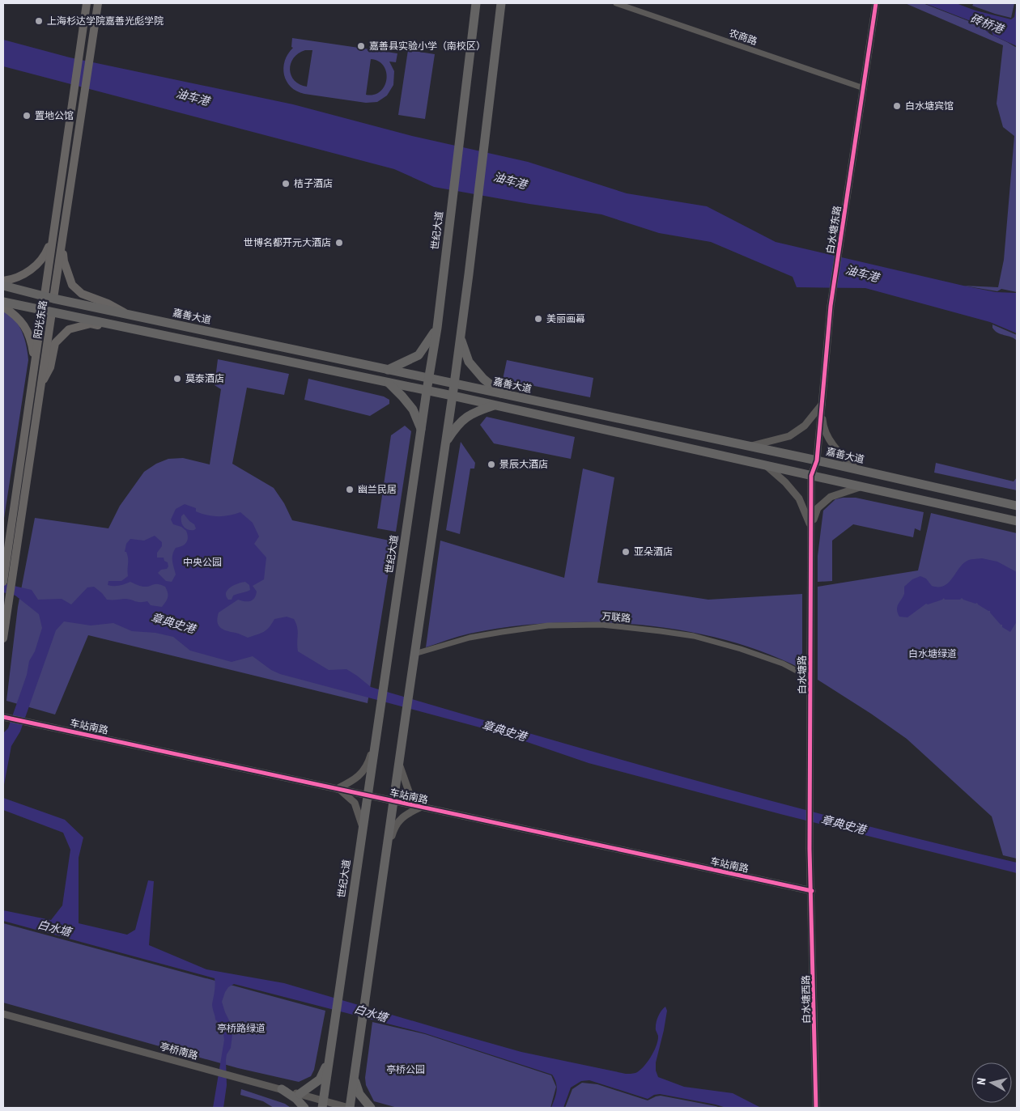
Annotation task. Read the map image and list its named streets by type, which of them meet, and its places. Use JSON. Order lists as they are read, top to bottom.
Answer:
{
  "streets": {
    "main road": ["世纪大道", "嘉善大道", "阳光东路"],
    "street": [
      "农商路",
      "白水塘东路",
      "万联路",
      "白水塘路",
      "车站南路",
      "白水塘西路",
      "亭桥南路"
    ]
  },
  "crossings": [
    ["农商路", "白水塘东路"],
    ["白水塘东路", "嘉善大道"],
    ["白水塘东路", "白水塘路"],
    ["世纪大道", "嘉善大道"],
    ["世纪大道", "车站南路"],
    ["世纪大道", "亭桥南路"],
    ["嘉善大道", "阳光东路"],
    ["嘉善大道", "白水塘路"],
    ["万联路", "白水塘路"],
    ["白水塘路", "车站南路"],
    ["白水塘路", "白水塘西路"],
    ["车站南路", "白水塘西路"]
  ],
  "water": [
    "砖桥港",
    "油车港",
    "章典史港",
    "白水塘"
  ],
  "parks": [
    "中央公园",
    "白水塘绿道",
    "亭桥路绿道",
    "亭桥公园"
  ],
  "places": [
    "上海杉达学院嘉善光彪学院",
    "嘉善县实验小学（南校区）",
    "白水塘宾馆",
    "置地公馆",
    "桔子酒店",
    "世博名都开元大酒店",
    "美丽画幕",
    "莫泰酒店",
    "景辰大酒店",
    "幽兰民居",
    "亚朵酒店"
  ],
  "north": "left"
}
